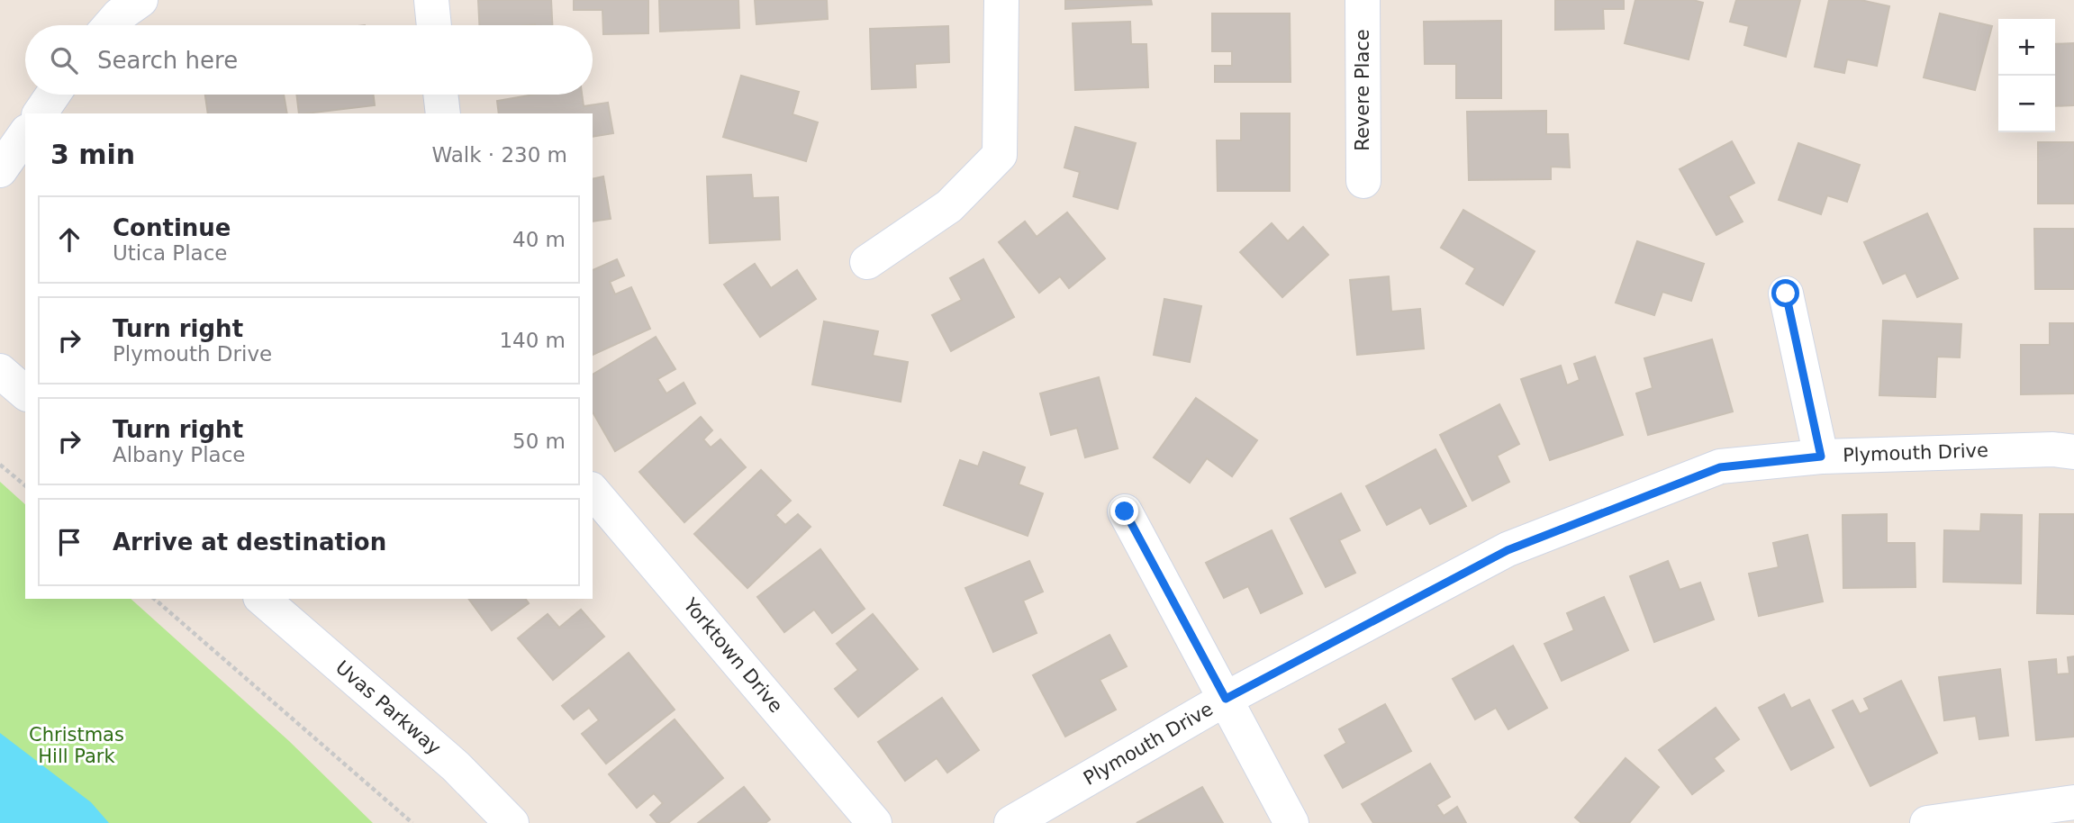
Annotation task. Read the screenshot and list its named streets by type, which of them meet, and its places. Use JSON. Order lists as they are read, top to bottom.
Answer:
{
  "streets": {
    "street": [
      "Revere Place",
      "Plymouth Drive",
      "Yorktown Drive",
      "Uvas Parkway"
    ]
  },
  "parks": ["Christmas Hill Park"],
  "page": {
    "map_buttons": ["+", "−"],
    "search": "Search here",
    "heading": ["3 min", "Walk · 230 m"],
    "list": [
      ["Continue", "Utica Place", "40 m"],
      ["Turn right", "Plymouth Drive", "140 m"],
      ["Turn right", "Albany Place", "50 m"],
      "Arrive at destination"
    ]
  }
}
